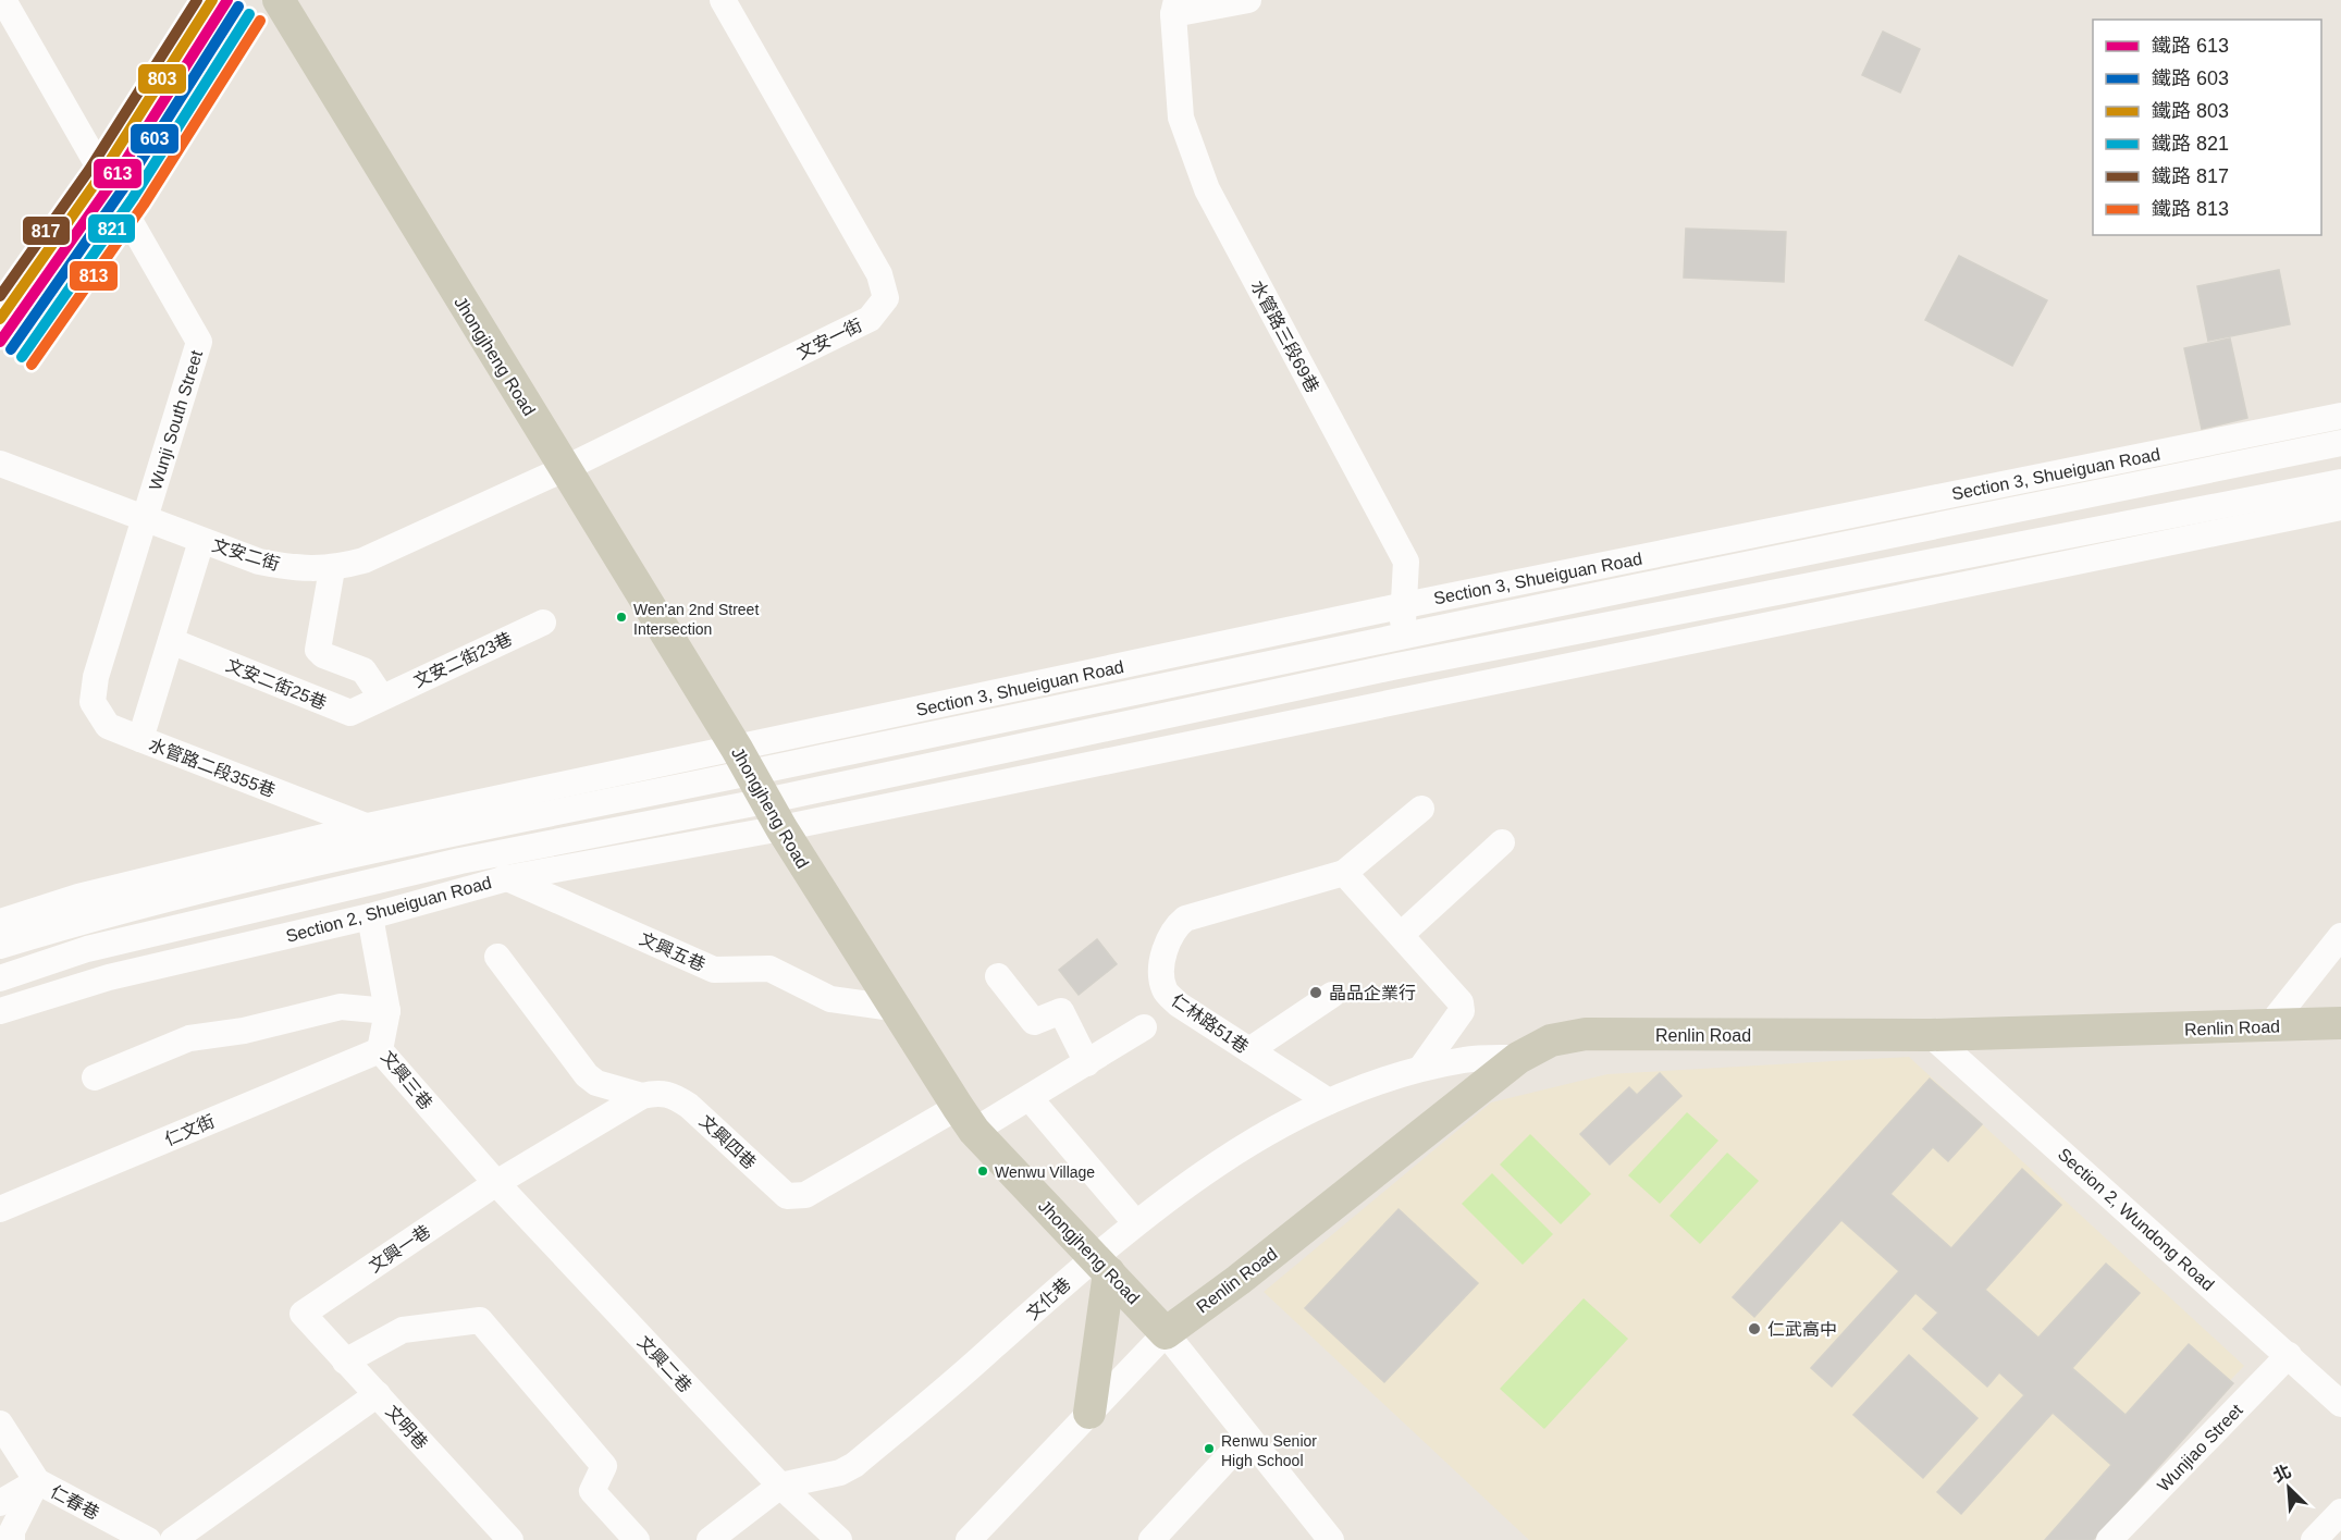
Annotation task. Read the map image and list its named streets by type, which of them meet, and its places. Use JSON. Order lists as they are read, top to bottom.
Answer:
{
  "streets": {
    "main road": ["Jhongjheng Road", "Renlin Road"],
    "street": [
      "水管路三段69巷",
      "文安一街",
      "Wunji South Street",
      "Section 3, Shueiguan Road",
      "文安二街",
      "文安二街23巷",
      "文安二街25巷",
      "水管路二段355巷",
      "Section 2, Shueiguan Road",
      "文興五巷",
      "仁林路51巷",
      "文興三巷",
      "仁文街",
      "文興四巷",
      "Section 2, Wundong Road",
      "文興一巷",
      "文化巷",
      "文興二巷",
      "文明巷",
      "Wunjiao Street",
      "仁春巷"
    ]
  },
  "crossings": [
    ["水管路三段69巷", "Section 3, Shueiguan Road"],
    ["文安一街", "Jhongjheng Road"],
    ["文安一街", "文安二街"],
    ["Jhongjheng Road", "Section 3, Shueiguan Road"],
    ["Jhongjheng Road", "文安二街"],
    ["Jhongjheng Road", "Section 2, Shueiguan Road"],
    ["Jhongjheng Road", "文興五巷"],
    ["Jhongjheng Road", "Renlin Road"],
    ["Jhongjheng Road", "文興四巷"],
    ["Jhongjheng Road", "文化巷"],
    ["Wunji South Street", "文安二街"],
    ["Wunji South Street", "水管路二段355巷"],
    ["Section 3, Shueiguan Road", "Section 2, Shueiguan Road"],
    ["文安二街", "水管路二段355巷"],
    ["文安二街23巷", "文安二街25巷"],
    ["文安二街25巷", "水管路二段355巷"],
    ["水管路二段355巷", "文興五巷"],
    ["Section 2, Shueiguan Road", "文興五巷"],
    ["Section 2, Shueiguan Road", "文興三巷"],
    ["仁林路51巷", "文化巷"],
    ["Renlin Road", "Section 2, Wundong Road"],
    ["Renlin Road", "文化巷"],
    ["文興三巷", "仁文街"],
    ["文興三巷", "文興一巷"],
    ["文興三巷", "文興二巷"],
    ["Section 2, Wundong Road", "Wunjiao Street"],
    ["文興一巷", "文興二巷"],
    ["文興一巷", "文明巷"],
    ["文化巷", "文興二巷"]
  ],
  "places": [
    "Wen'an 2nd Street Intersection",
    "晶品企業行",
    "Wenwu Village",
    "仁武高中",
    "Renwu Senior High School"
  ],
  "lines": [
    "rail line 613",
    "rail line 803",
    "rail line 817",
    "rail line 603",
    "rail line 821",
    "rail line 813"
  ],
  "legend": [
    "鐵路 613",
    "鐵路 603",
    "鐵路 803",
    "鐵路 821",
    "鐵路 817",
    "鐵路 813"
  ],
  "north": "top left"
}
